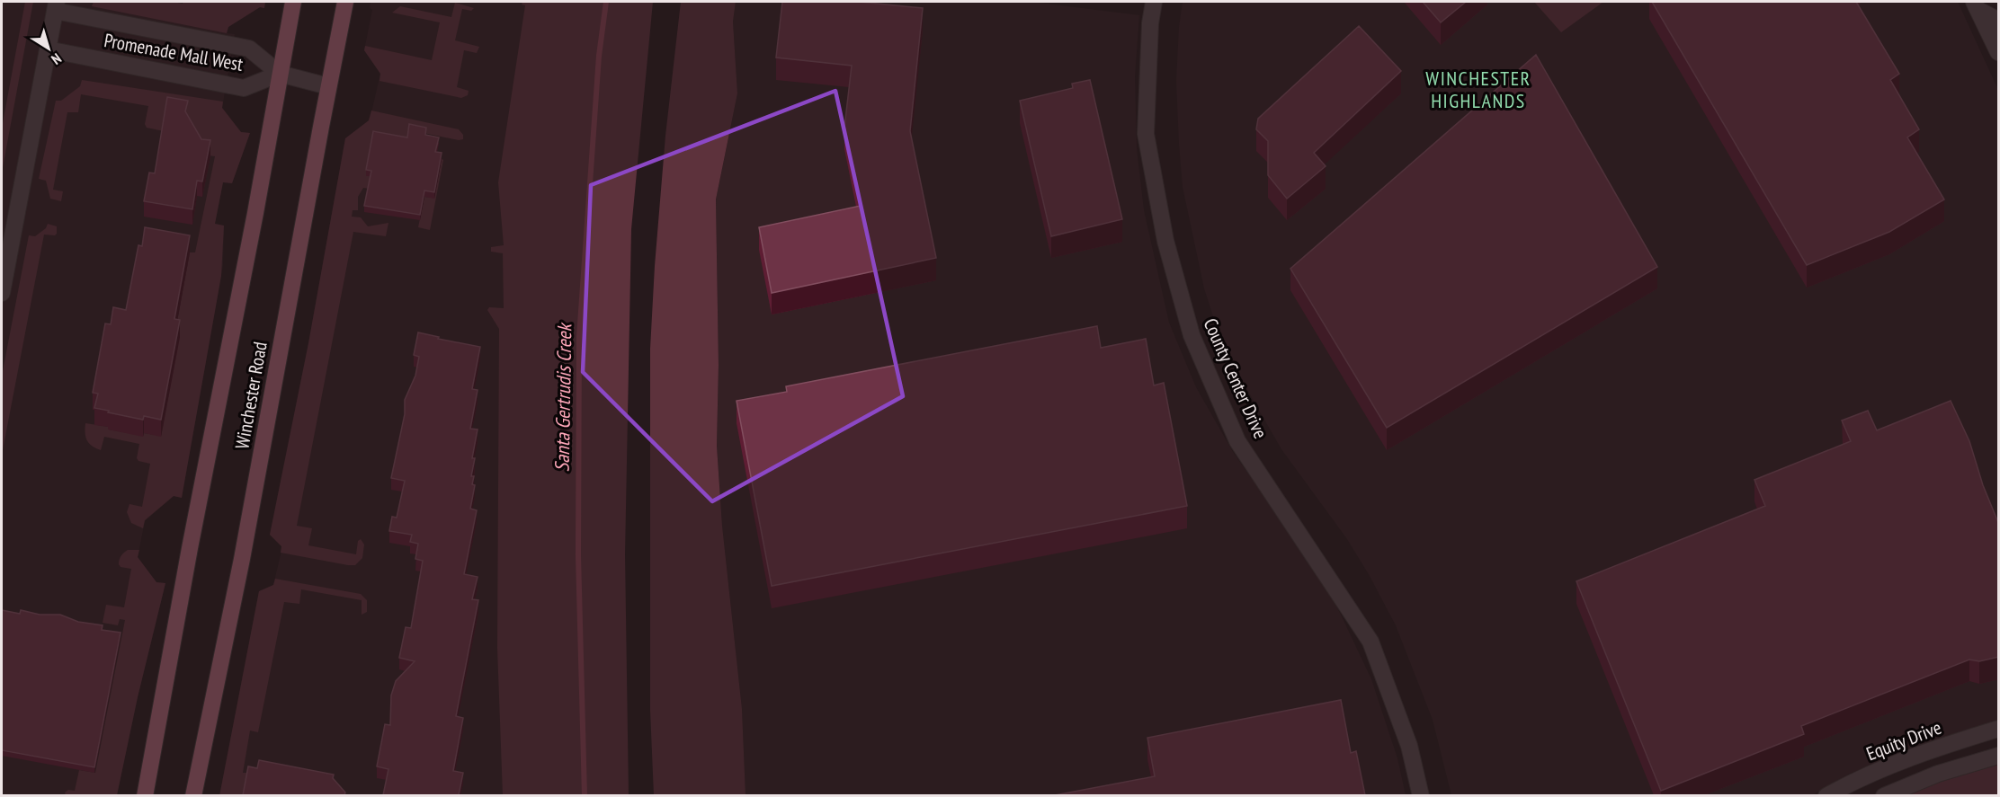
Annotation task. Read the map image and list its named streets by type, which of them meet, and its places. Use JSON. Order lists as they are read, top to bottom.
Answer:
{
  "streets": {
    "main road": ["Winchester Road"],
    "street": ["Promenade Mall West", "County Center Drive", "Equity Drive"]
  },
  "crossings": [
    ["Promenade Mall West", "Winchester Road"]
  ],
  "districts": ["WINCHESTER HIGHLANDS"],
  "water": ["Santa Gertrudis Creek"],
  "north": "bottom right"
}
